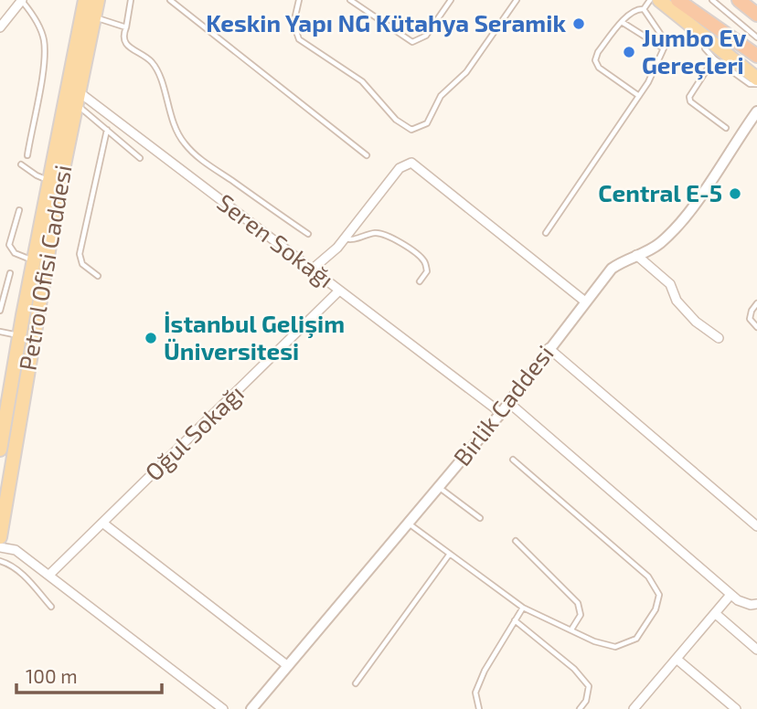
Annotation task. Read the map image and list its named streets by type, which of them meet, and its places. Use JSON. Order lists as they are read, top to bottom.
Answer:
{
  "streets": {
    "main road": ["Petrol Ofisi Caddesi"],
    "street": ["Seren Sokağı", "Birlik Caddesi", "Oğul Sokağı"]
  },
  "crossings": [
    ["Seren Sokağı", "Petrol Ofisi Caddesi"],
    ["Seren Sokağı", "Birlik Caddesi"],
    ["Seren Sokağı", "Oğul Sokağı"]
  ],
  "places": [
    "Keskin Yapı NG Kütahya Seramik",
    "Jumbo Ev Gereçleri",
    "Central E-5",
    "İstanbul Gelişim Üniversitesi"
  ],
  "scale_bar": "100 m"
}
